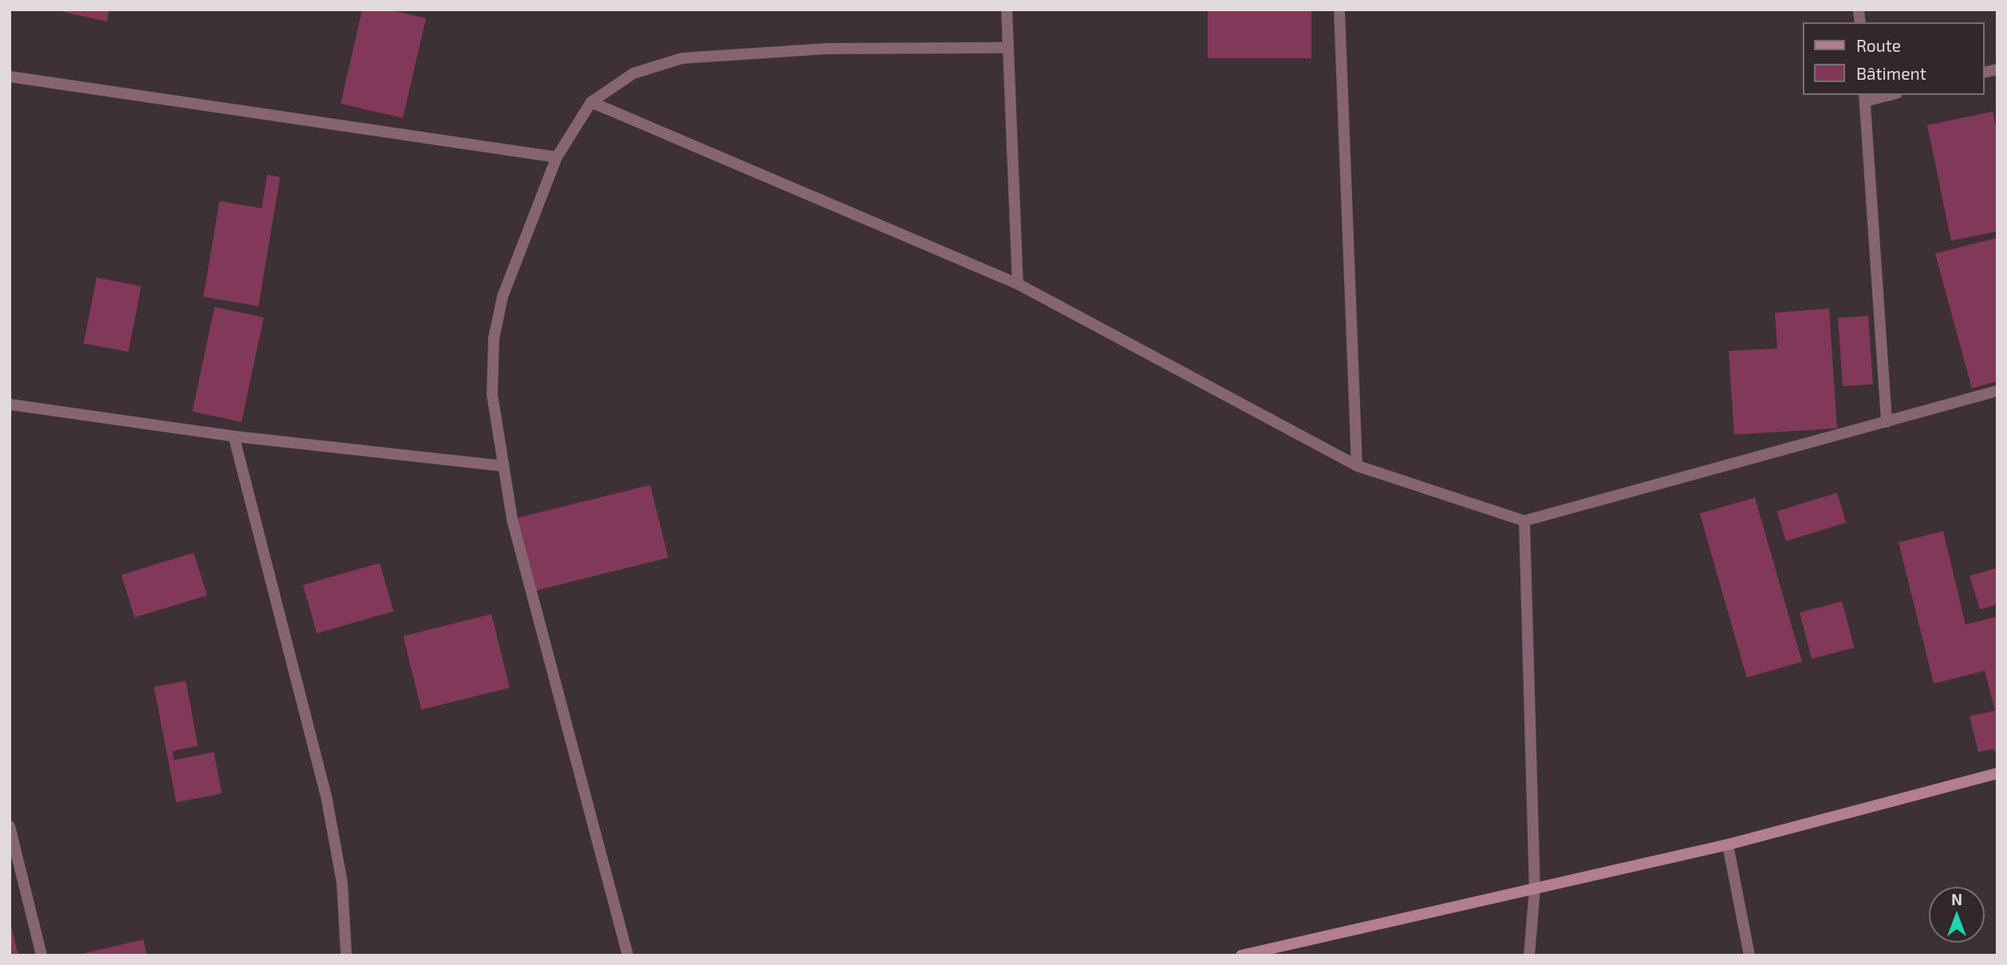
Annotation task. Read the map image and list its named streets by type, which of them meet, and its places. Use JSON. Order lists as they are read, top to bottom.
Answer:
{
  "legend": ["Route", "Bâtiment"],
  "north": "top"
}
